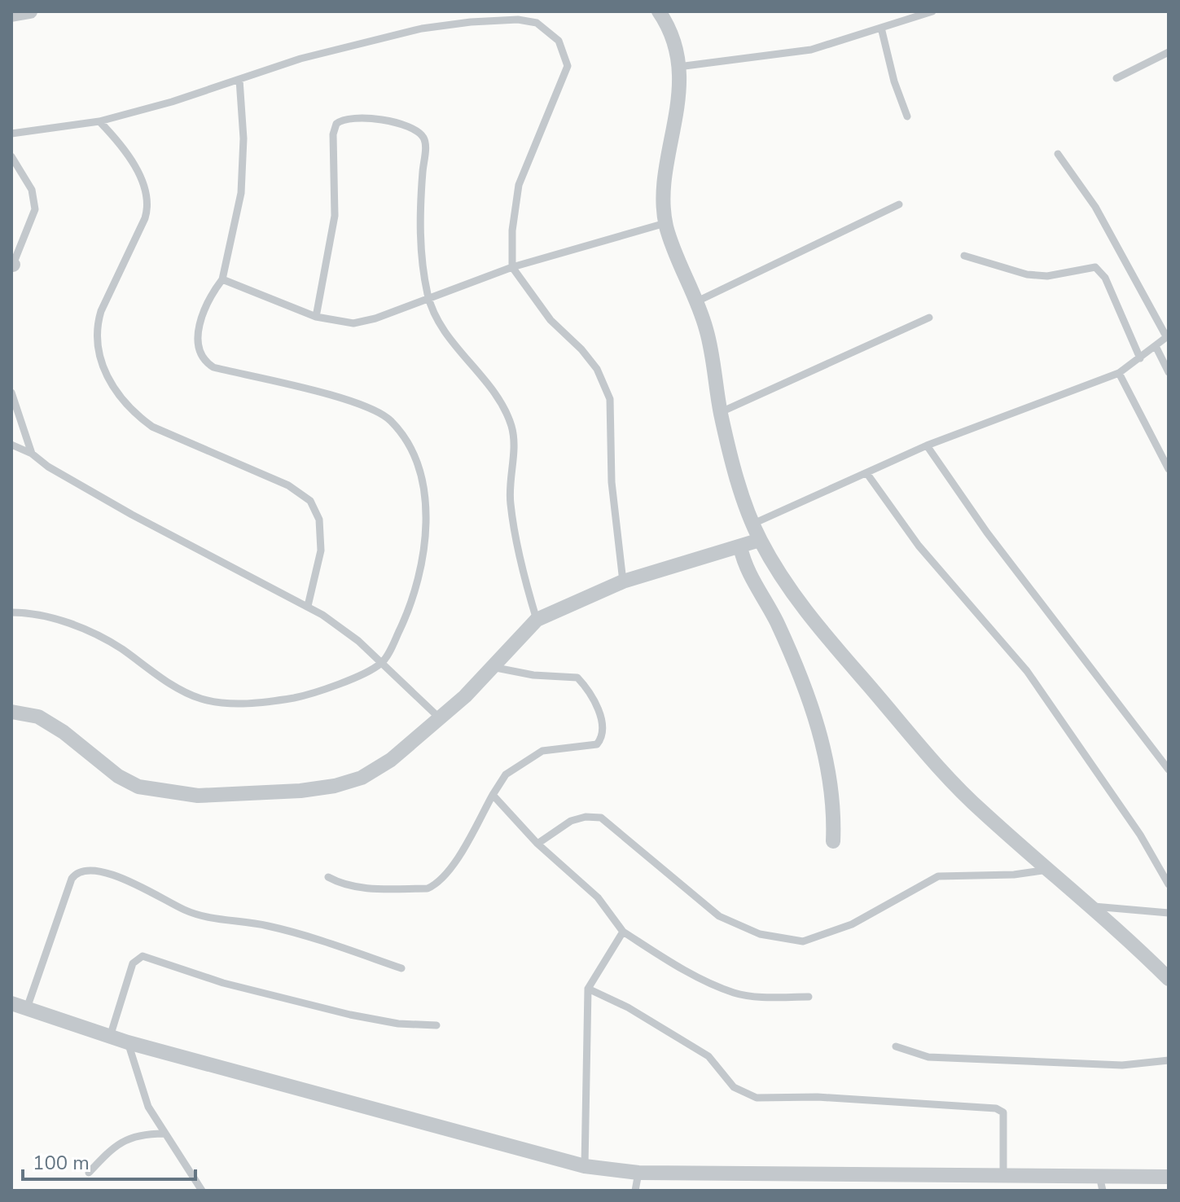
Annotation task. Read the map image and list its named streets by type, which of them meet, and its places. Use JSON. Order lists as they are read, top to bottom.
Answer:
{
  "scale_bar": "100 m"
}
